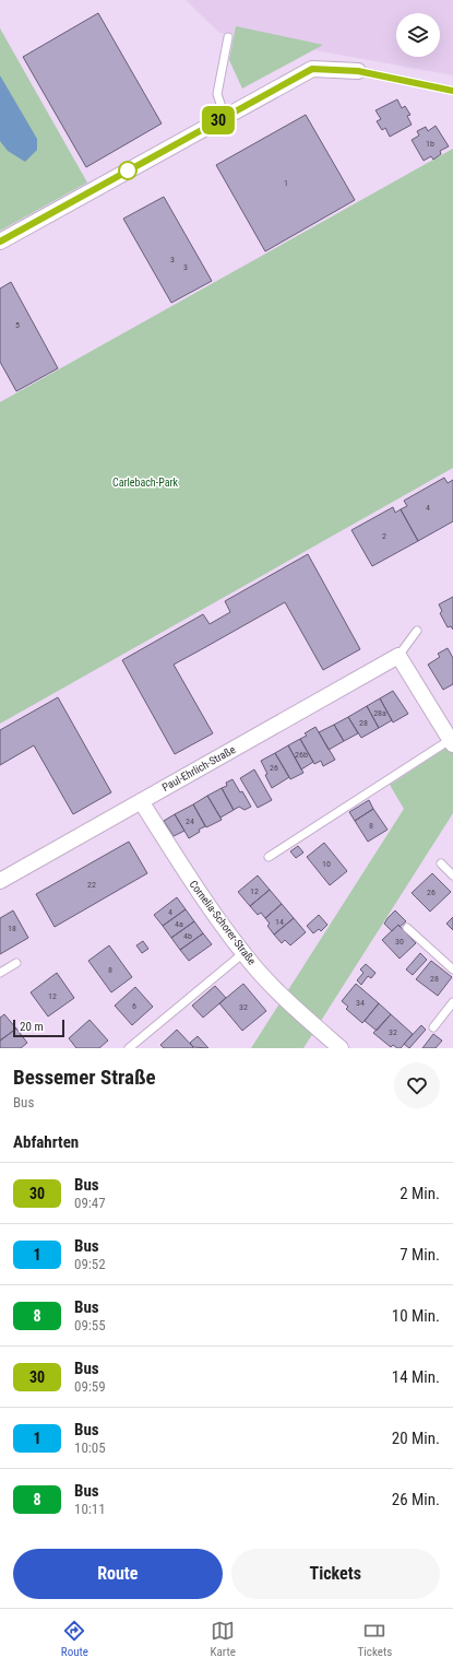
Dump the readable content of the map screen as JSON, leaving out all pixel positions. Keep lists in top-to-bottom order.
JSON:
{
  "streets": {
    "street": ["Paul-Ehrlich-Straße", "Cornelia-Schorer-Straße"]
  },
  "crossings": [
    ["Paul-Ehrlich-Straße", "Cornelia-Schorer-Straße"]
  ],
  "parks": ["Carlebach-Park"],
  "lines": ["bus line 30"],
  "house_numbers": [
    "1b",
    "1",
    "3",
    "3",
    "5",
    "4",
    "2",
    "28a",
    "28",
    "26b",
    "26",
    "24",
    "8",
    "10",
    "22",
    "12",
    "26",
    "4",
    "14",
    "4a",
    "18",
    "4b",
    "30",
    "8",
    "28",
    "12",
    "34",
    "6",
    "32",
    "32"
  ],
  "scale_bar": "20 m",
  "page": {
    "on_map": "30",
    "scale": "20 m",
    "heading": [
      ["Bessemer Straße", "Bus"],
      "Abfahrten"
    ],
    "list": [
      {
        "mark": "30",
        "name": "Bus",
        "note": "09:47",
        "value": "2 Min."
      },
      {
        "mark": "1",
        "name": "Bus",
        "note": "09:52",
        "value": "7 Min."
      },
      {
        "mark": "8",
        "name": "Bus",
        "note": "09:55",
        "value": "10 Min."
      },
      {
        "mark": "30",
        "name": "Bus",
        "note": "09:59",
        "value": "14 Min."
      },
      {
        "mark": "1",
        "name": "Bus",
        "note": "10:05",
        "value": "20 Min."
      },
      {
        "mark": "8",
        "name": "Bus",
        "note": "10:11",
        "value": "26 Min."
      }
    ],
    "buttons": ["Route", "Tickets"],
    "tabs": ["Route", "Karte", "Tickets"]
  }
}
